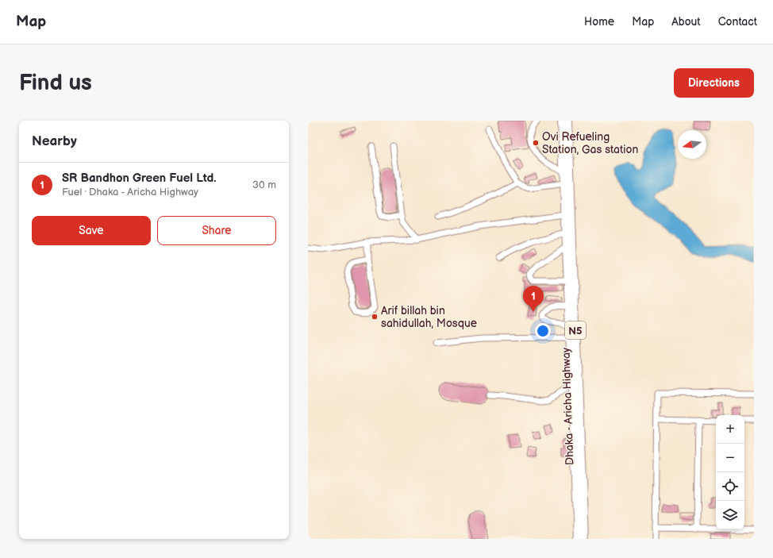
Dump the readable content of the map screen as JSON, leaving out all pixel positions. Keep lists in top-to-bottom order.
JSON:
{
  "streets": {
    "highway": ["N5", "Dhaka - Aricha Highway"]
  },
  "places": ["Ovi Refueling Station, Gas station", "Arif billah bin sahidullah, Mosque"],
  "north": "left",
  "page": {
    "header": "Map",
    "nav": [
      "Home",
      "Map",
      "About",
      "Contact"
    ],
    "buttons": [
      "Directions",
      ["Save", "Share"]
    ],
    "title": "Find us",
    "heading": "Nearby",
    "list": [
      {
        "mark": "1",
        "name": "SR Bandhon Green Fuel Ltd.",
        "note": "Fuel · Dhaka - Aricha Highway",
        "value": "30 m"
      }
    ],
    "pins": "1",
    "map_buttons": ["+", "−"]
  }
}
